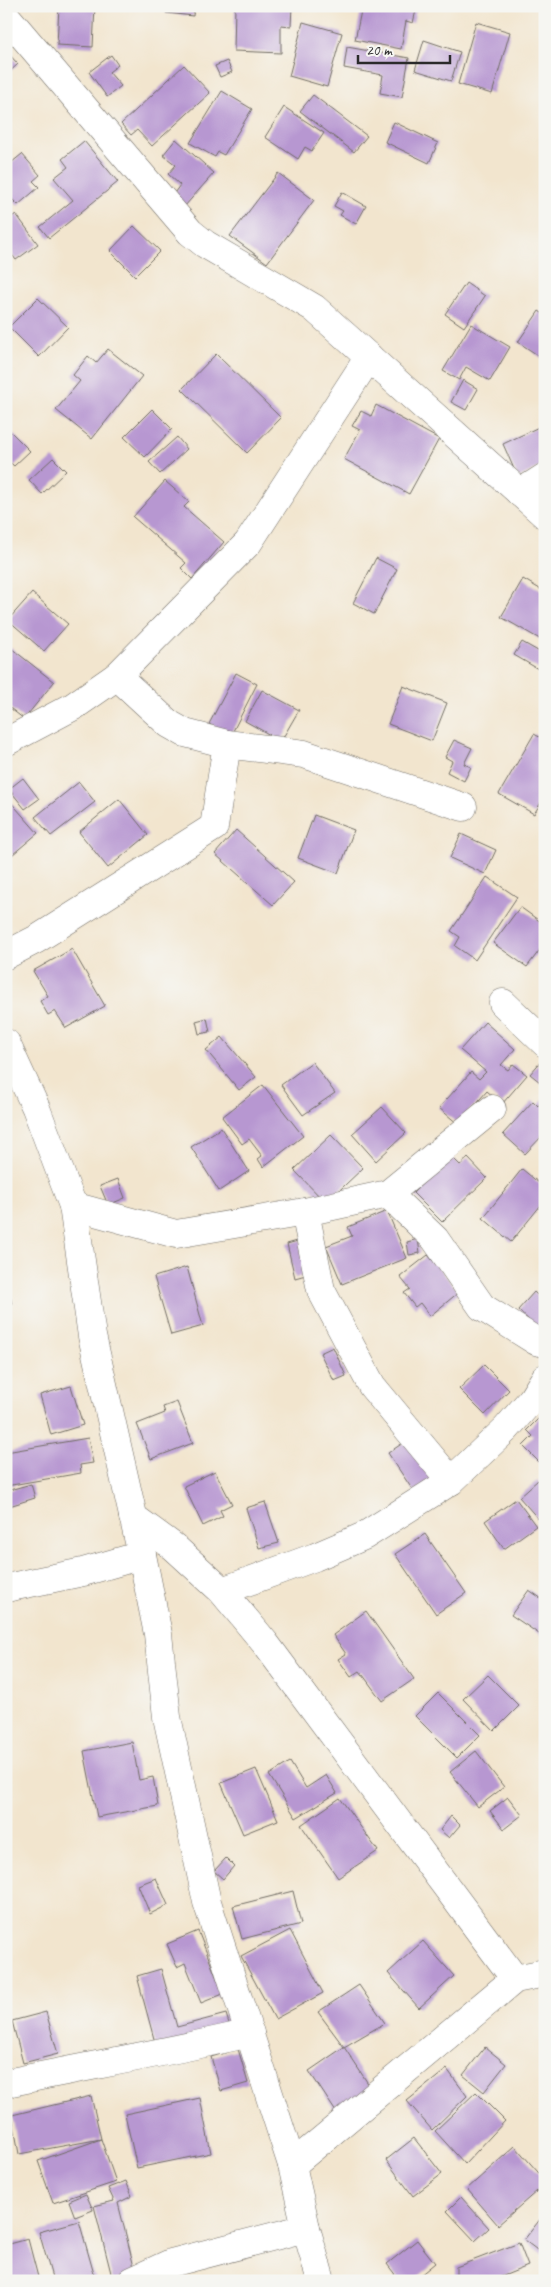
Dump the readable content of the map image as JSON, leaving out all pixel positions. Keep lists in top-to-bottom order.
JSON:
{
  "scale_bar": "20 m"
}
